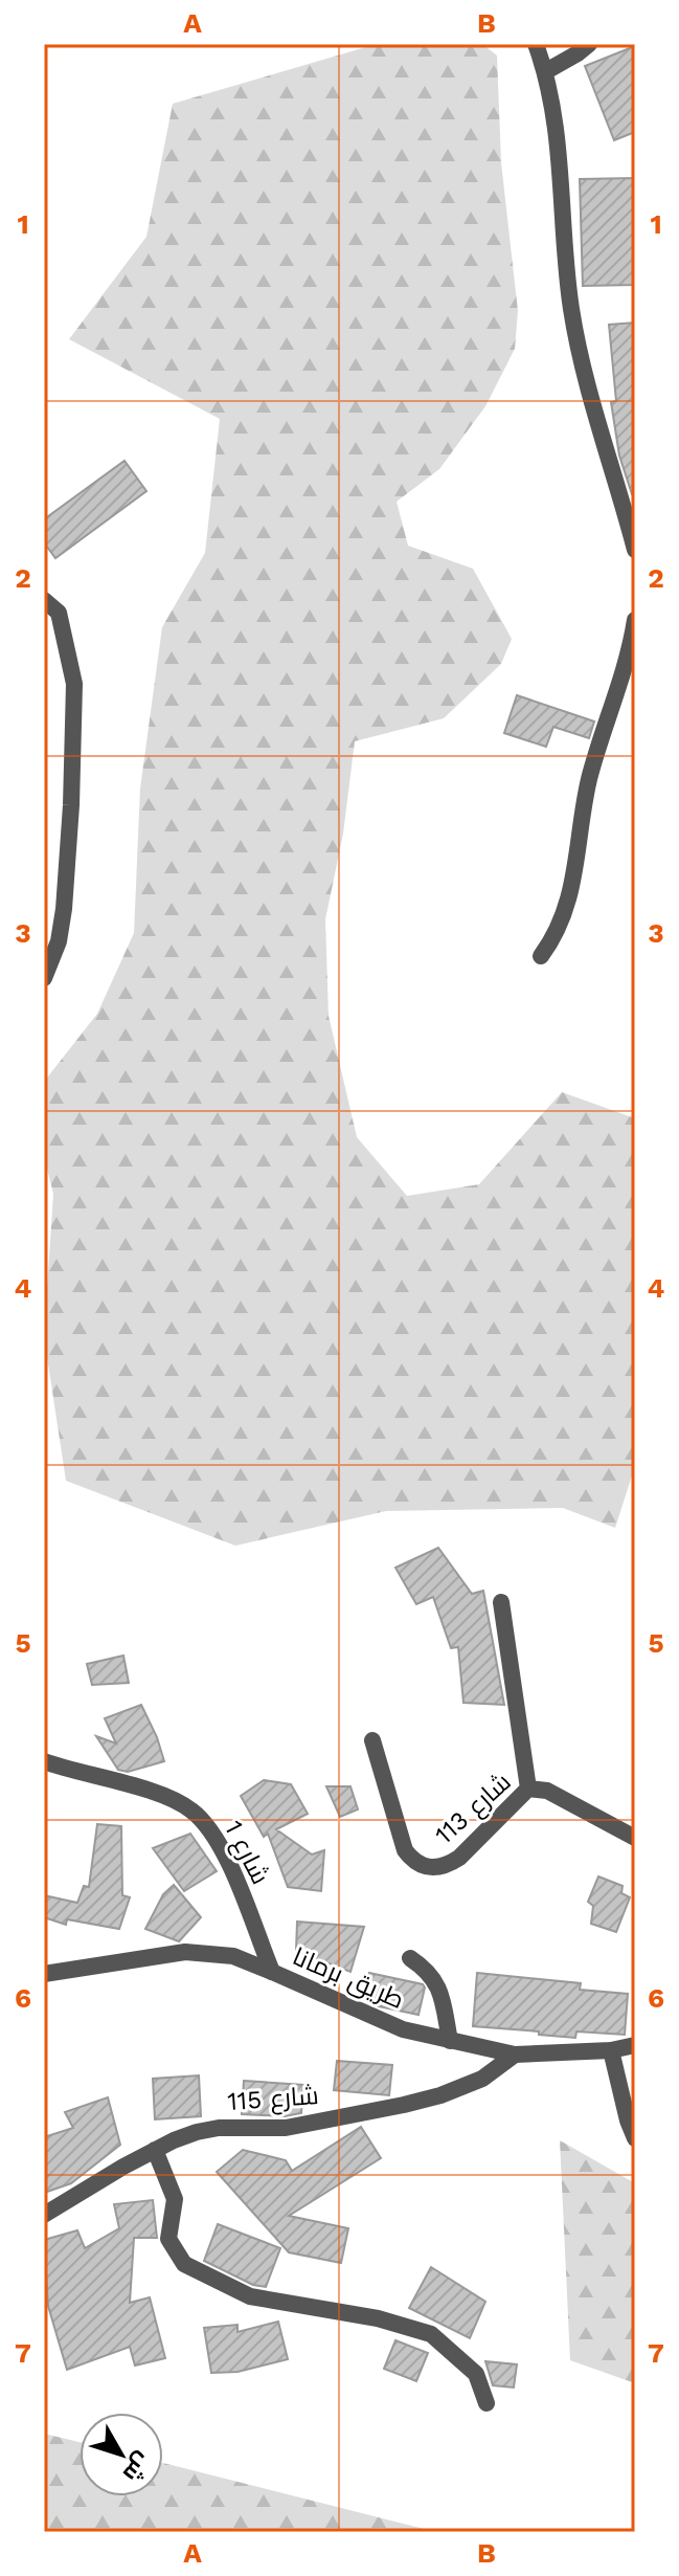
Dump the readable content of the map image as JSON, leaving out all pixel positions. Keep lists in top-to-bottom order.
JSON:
{
  "streets": {
    "street": [
      "شارع 113",
      "شارع 1",
      "طريق برمانا",
      "شارع 115"
    ]
  },
  "crossings": [
    ["شارع 1", "طريق برمانا"],
    ["طريق برمانا", "شارع 115"]
  ],
  "north": "bottom right",
  "grid": {
    "columns": ["A", "B"],
    "rows": [
      "1",
      "2",
      "3",
      "4",
      "5",
      "6",
      "7"
    ]
  }
}
